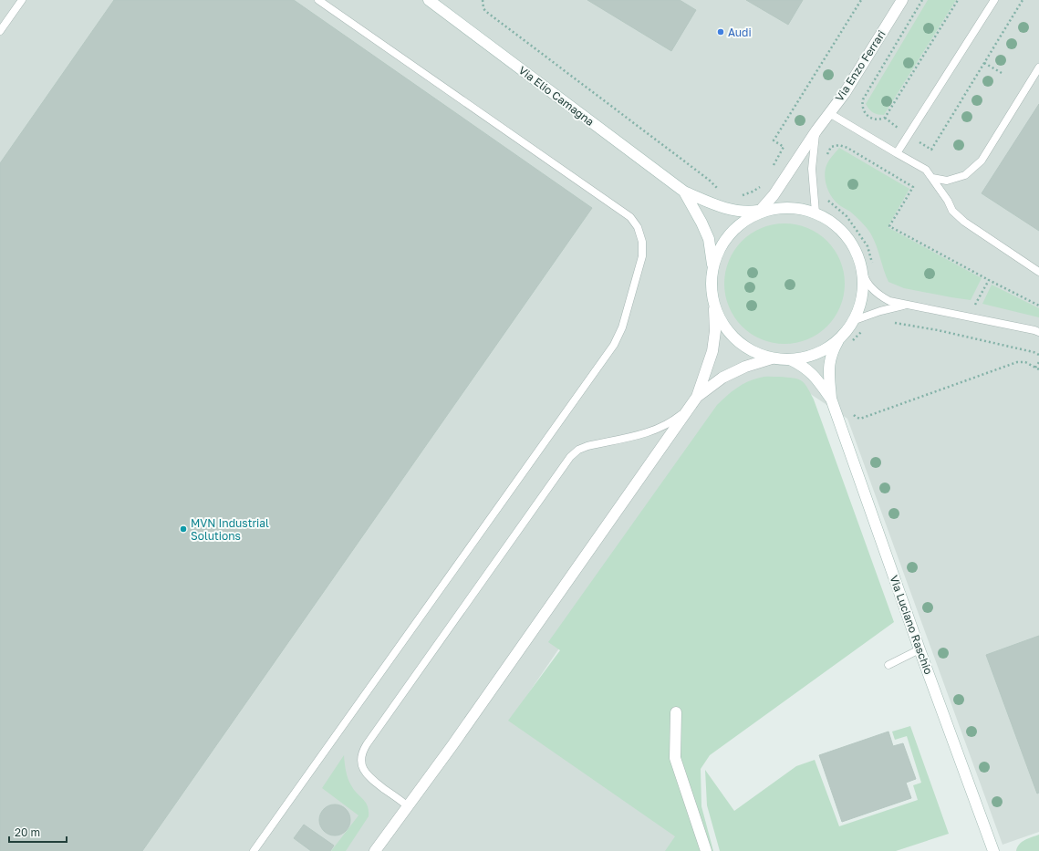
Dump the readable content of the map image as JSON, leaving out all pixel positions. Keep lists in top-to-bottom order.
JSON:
{
  "streets": {
    "street": ["Via Enzo Ferrari", "Via Elio Camagna", "Via Luciano Raschio"]
  },
  "crossings": [
    ["Via Enzo Ferrari", "Via Elio Camagna"],
    ["Via Enzo Ferrari", "Via Luciano Raschio"],
    ["Via Elio Camagna", "Via Luciano Raschio"]
  ],
  "places": ["Audi", "MVN Industrial Solutions"],
  "scale_bar": "20 m"
}
